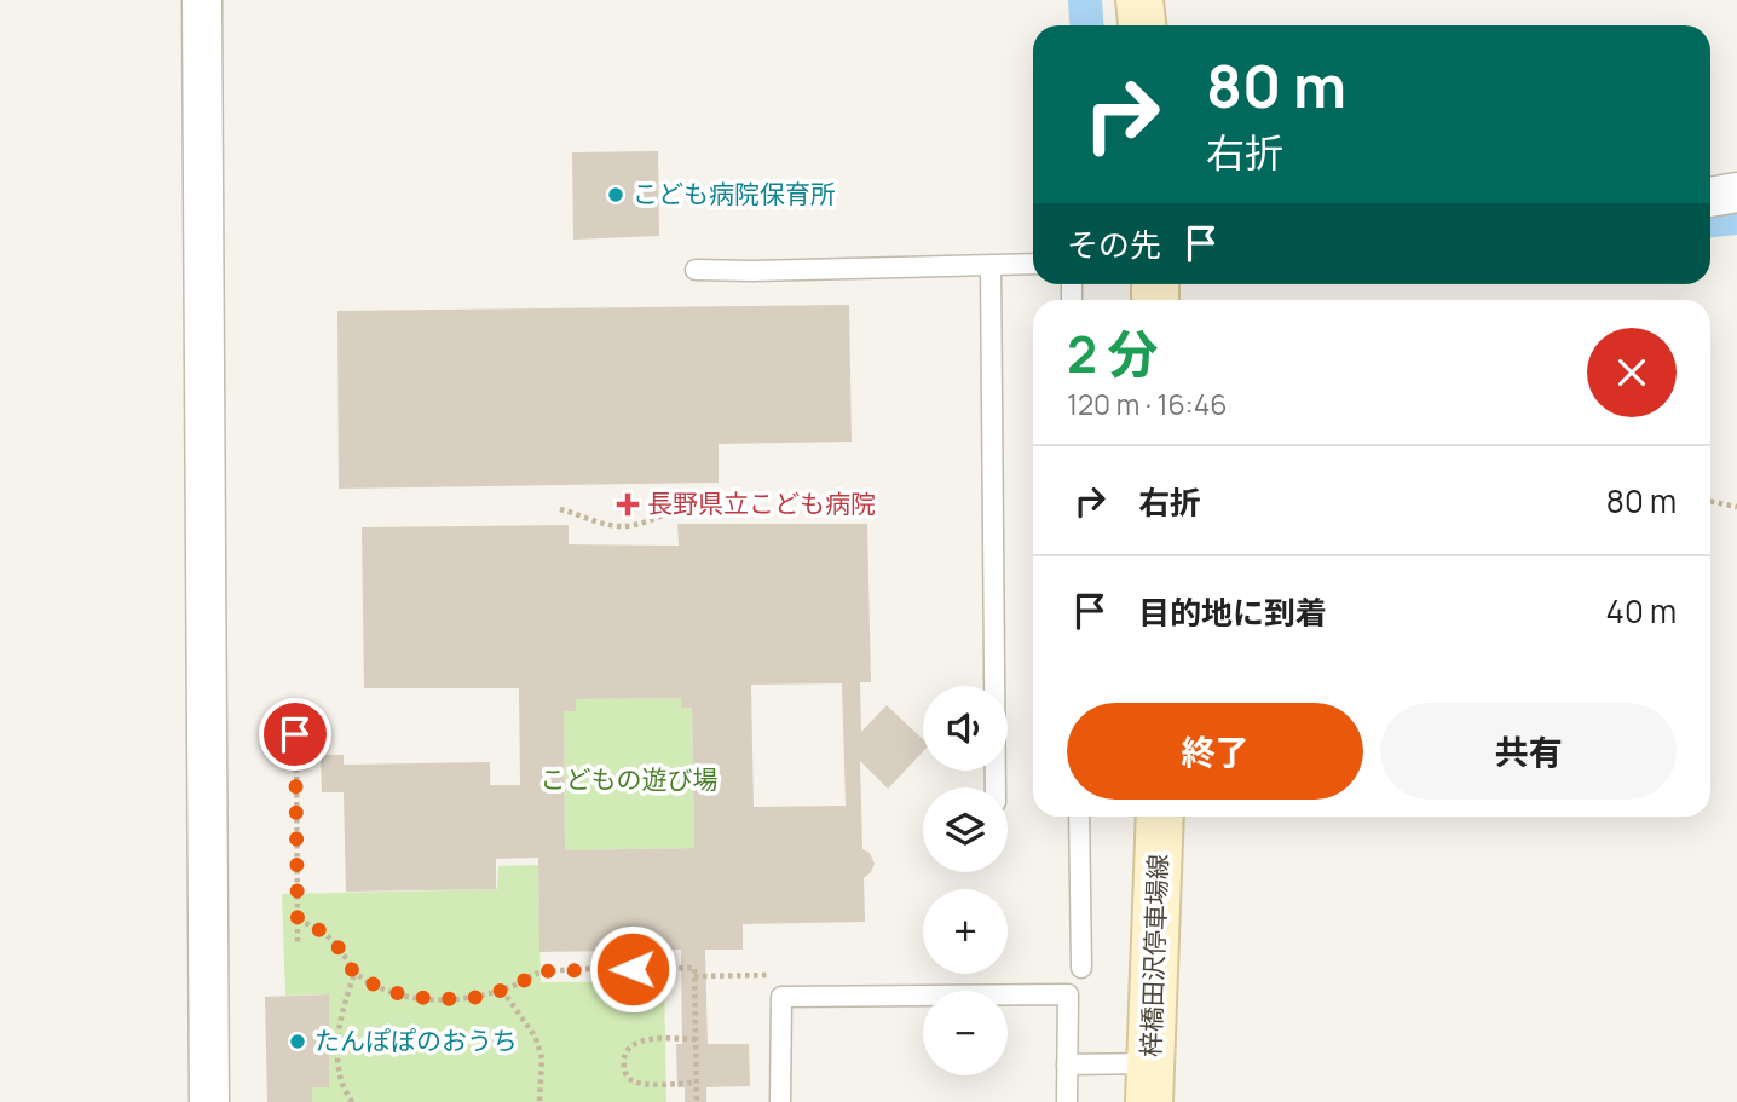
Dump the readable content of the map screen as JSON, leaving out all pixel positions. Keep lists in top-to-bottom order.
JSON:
{
  "streets": {
    "main road": ["梓橋田沢停車場線"]
  },
  "parks": ["こどもの遊び場"],
  "places": {
    "other": ["こども病院保育所", "たんぽぽのおうち"],
    "health": ["長野県立こども病院"]
  },
  "page": {
    "turn": ["80 m", "右折"],
    "then": "その先",
    "heading": ["2 分", "120 m · 16:46"],
    "list": [
      {
        "name": "右折",
        "value": "80 m"
      },
      {
        "name": "目的地に到着",
        "value": "40 m"
      }
    ],
    "map_buttons": ["+", "−"],
    "buttons": ["終了", "共有"]
  }
}
